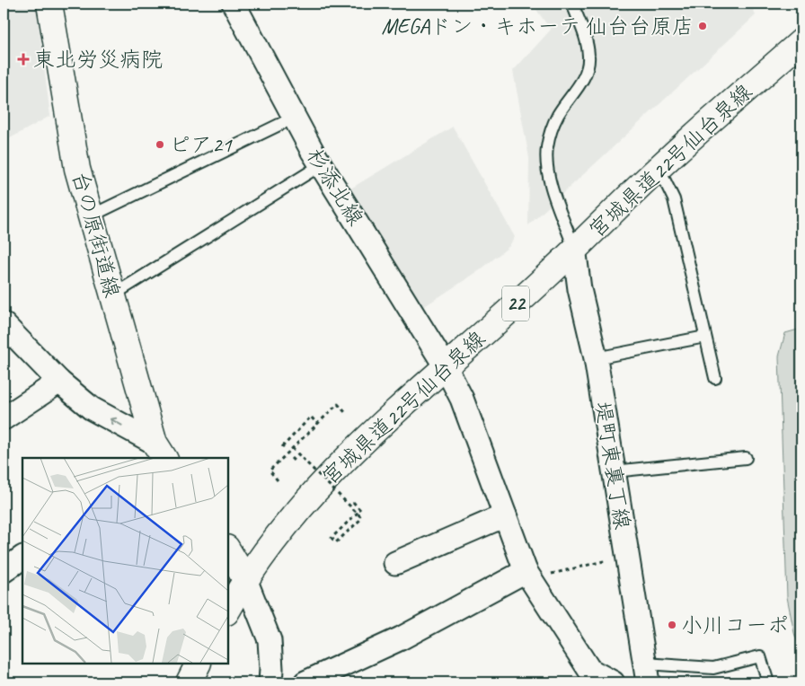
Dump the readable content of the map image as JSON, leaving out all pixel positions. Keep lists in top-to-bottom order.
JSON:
{
  "streets": {
    "main road": ["宮城県道22号仙台泉線", "台の原街道線", "22"],
    "street": ["杉添北線", "堤町東裏丁線"]
  },
  "crossings": [
    ["宮城県道22号仙台泉線", "杉添北線"],
    ["宮城県道22号仙台泉線", "堤町東裏丁線"]
  ],
  "places": {
    "other": ["MEGAドン・キホーテ 仙台台原店", "ピア21", "小川コーポ"],
    "health": ["東北労災病院"]
  }
}
